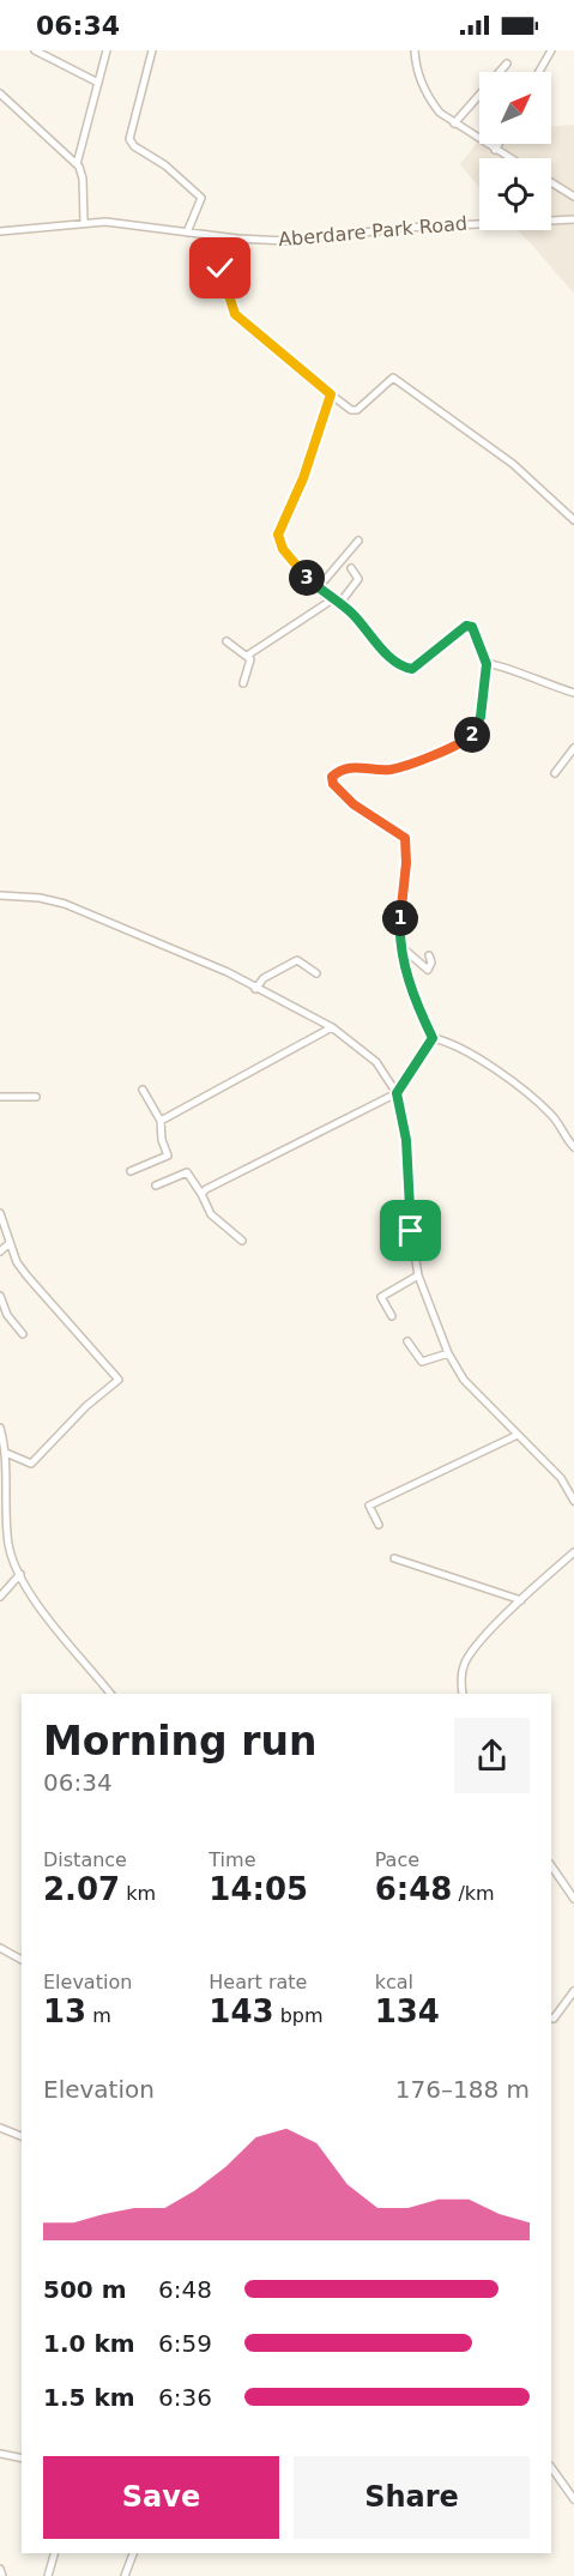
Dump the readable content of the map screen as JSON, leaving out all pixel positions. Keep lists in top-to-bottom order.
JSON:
{
  "streets": {
    "street": ["Aberdare Park Road"]
  },
  "north": "top right",
  "page": {
    "status": "06:34",
    "pins": ["3", "2", "1"],
    "heading": ["Morning run", "06:34"],
    "stats": [
      ["Distance", "2.07 km"],
      ["Time", "14:05"],
      ["Pace", "6:48 /km"],
      ["Elevation", "13 m"],
      ["Heart rate", "143 bpm"],
      ["kcal", "134"]
    ],
    "chart": ["Elevation", "176–188 m"],
    "list": [
      {
        "name": "500 m",
        "note": "6:48"
      },
      {
        "name": "1.0 km",
        "note": "6:59"
      },
      {
        "name": "1.5 km",
        "note": "6:36"
      }
    ],
    "buttons": ["Save", "Share"]
  }
}
